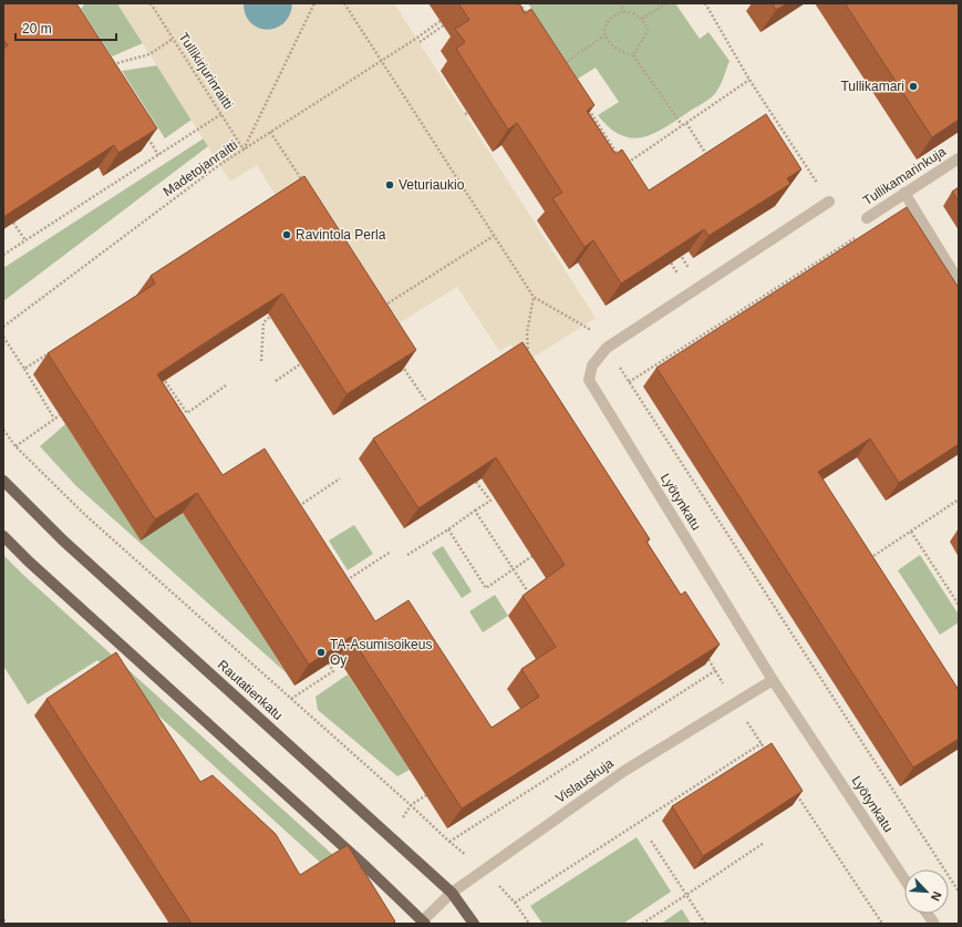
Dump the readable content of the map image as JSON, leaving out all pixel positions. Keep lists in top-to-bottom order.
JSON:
{
  "streets": {
    "main road": ["Rautatienkatu"],
    "street": ["Tullikamarinkuja", "Lyötynkatu", "Vislauskuja"],
    "path": ["Tullikirjurinraitti", "Madetojanraitti"]
  },
  "crossings": [
    ["Tullikirjurinraitti", "Madetojanraitti"],
    ["Lyötynkatu", "Vislauskuja"],
    ["Rautatienkatu", "Vislauskuja"]
  ],
  "places": [
    "Tullikamari",
    "Veturiaukio",
    "Ravintola Perla",
    "TA-Asumisoikeus Oy"
  ],
  "scale_bar": "20 m",
  "north": "bottom right"
}
